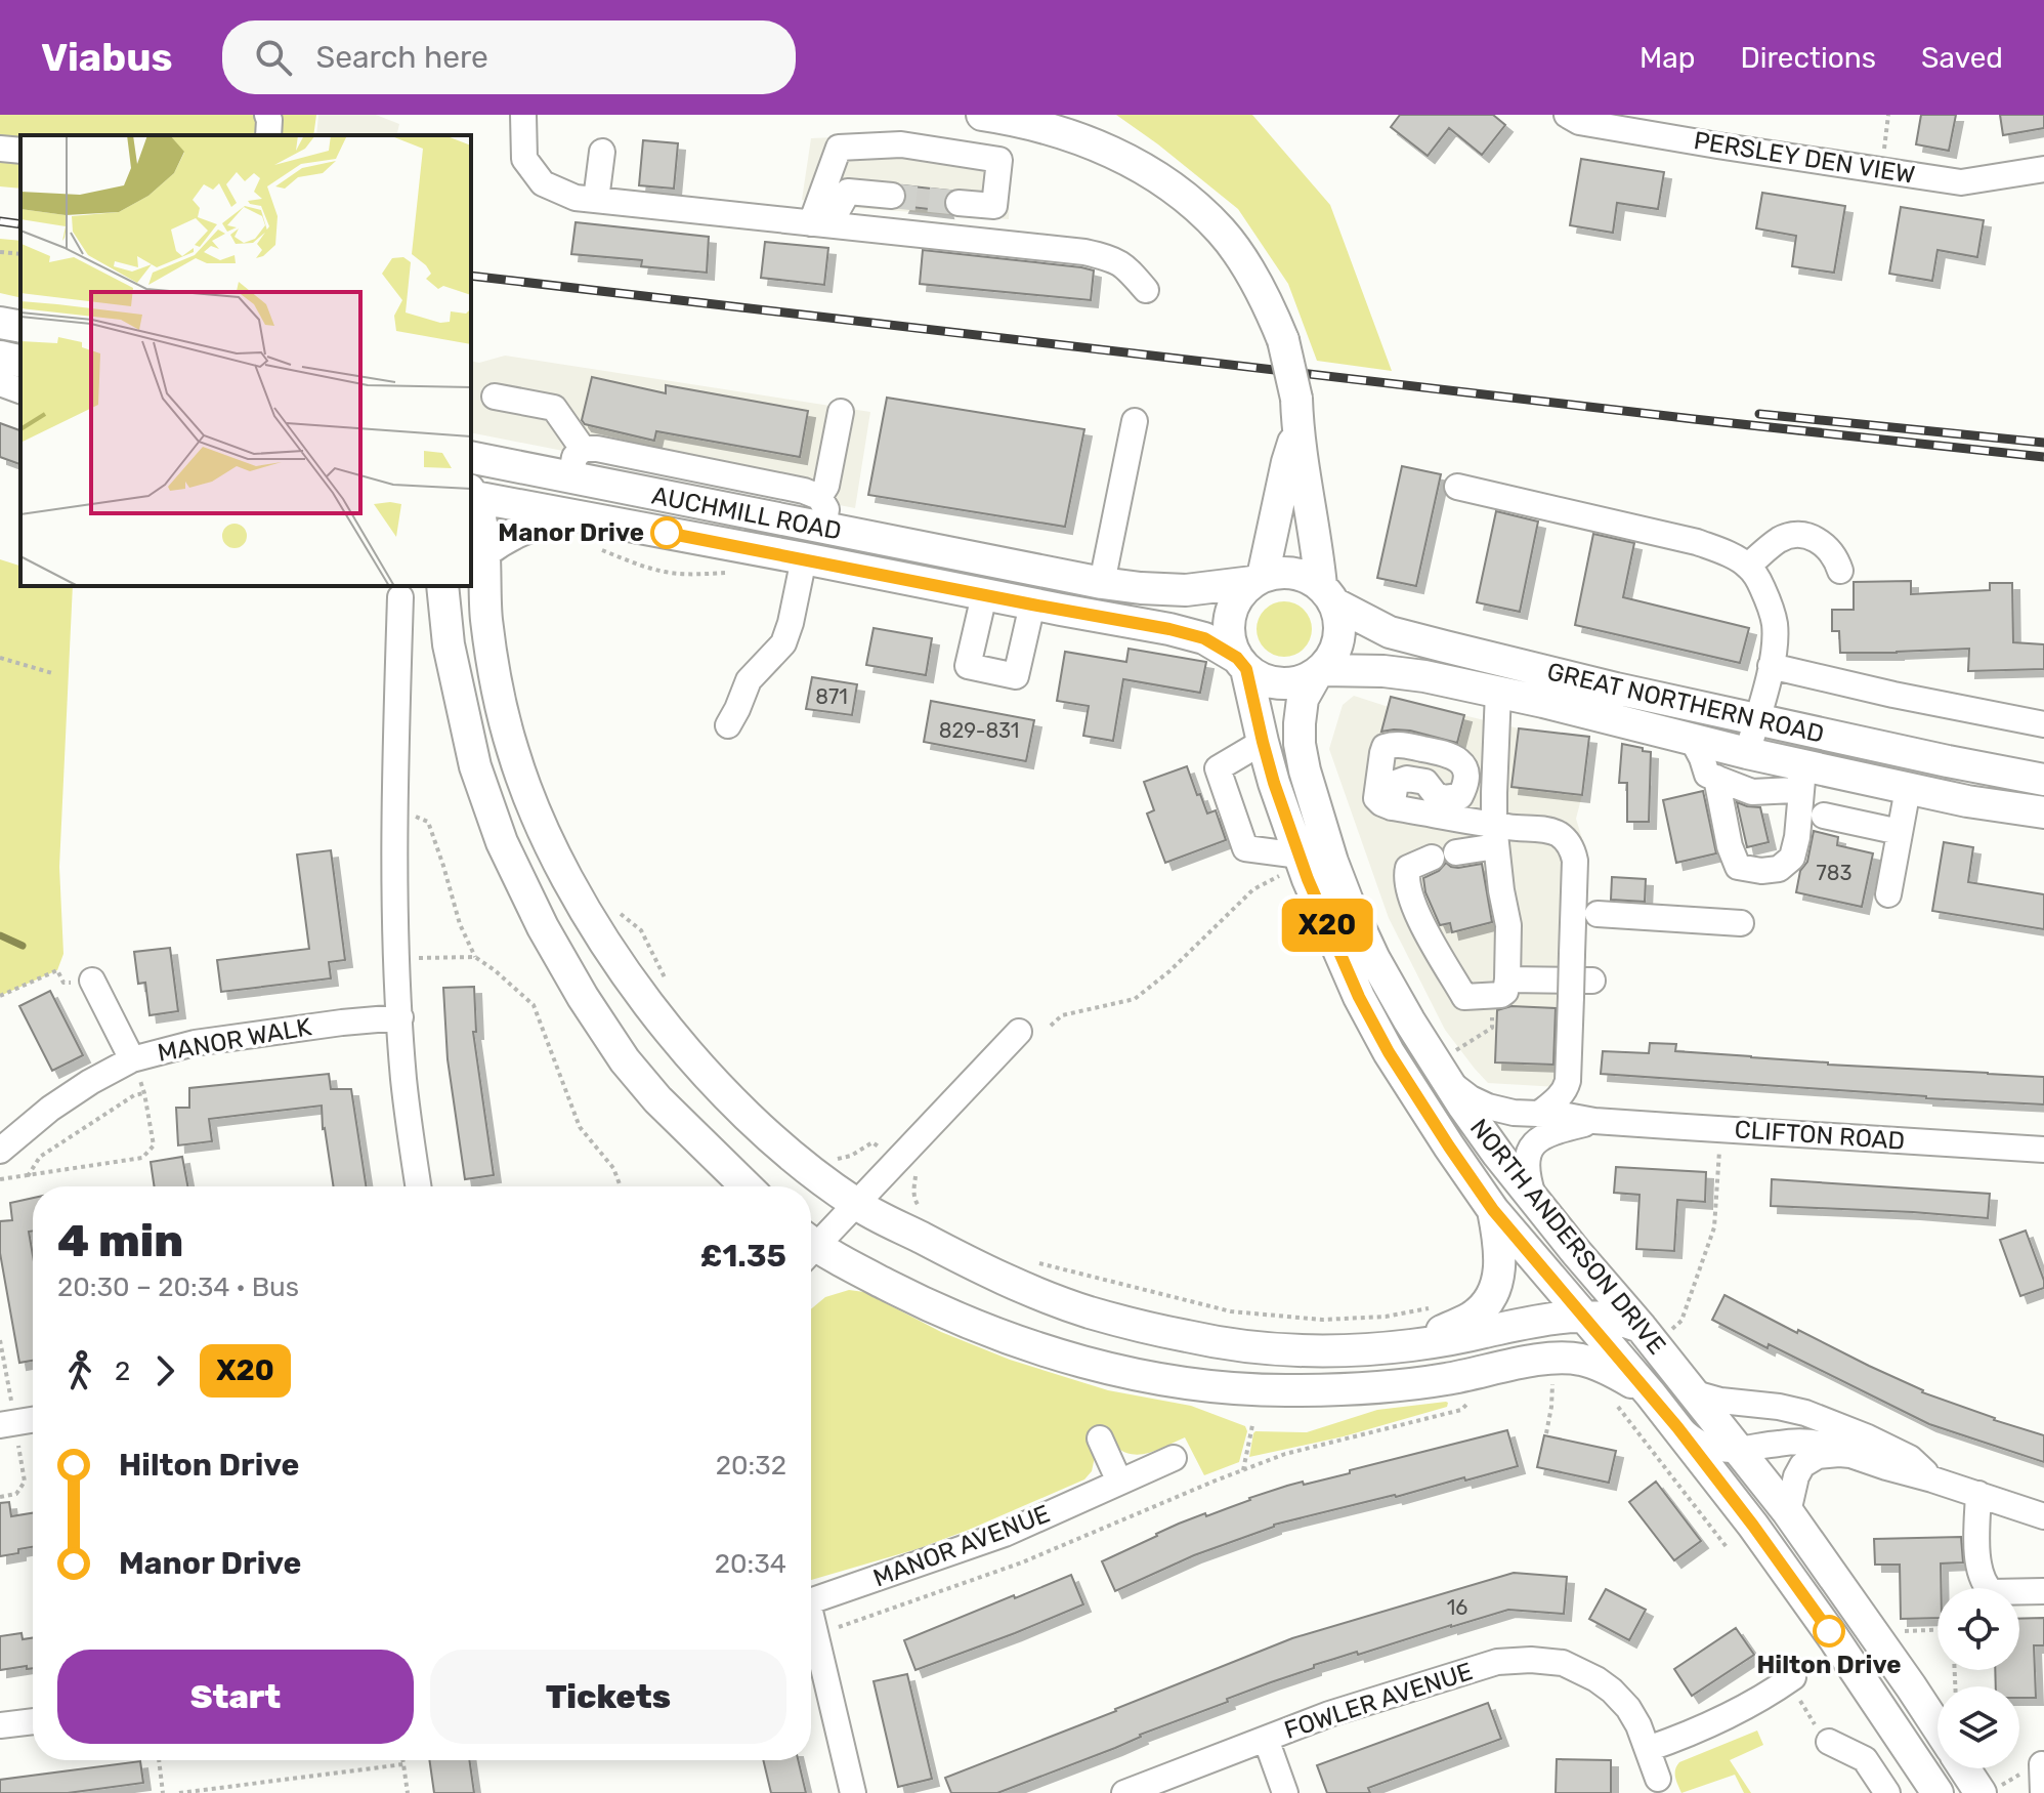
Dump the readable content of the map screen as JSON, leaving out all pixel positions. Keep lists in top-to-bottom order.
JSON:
{
  "streets": {
    "main road": ["AUCHMILL ROAD", "GREAT NORTHERN ROAD", "NORTH ANDERSON DRIVE"],
    "street": [
      "PERSLEY DEN VIEW",
      "MANOR WALK",
      "CLIFTON ROAD",
      "MANOR AVENUE",
      "FOWLER AVENUE"
    ]
  },
  "crossings": [
    ["GREAT NORTHERN ROAD", "NORTH ANDERSON DRIVE"],
    ["CLIFTON ROAD", "NORTH ANDERSON DRIVE"]
  ],
  "places": ["Manor Drive", "Hilton Drive"],
  "lines": ["bus line X20"],
  "house_numbers": [
    "871",
    "829-831",
    "783",
    "16"
  ],
  "page": {
    "header": "Viabus",
    "search": "Search here",
    "nav": ["Map", "Directions", "Saved"],
    "on_map": "X20",
    "heading": ["4 min", "20:30 – 20:34 · Bus", "£1.35"],
    "legs": ["2", "X20"],
    "list": [
      {
        "name": "Hilton Drive",
        "value": "20:32"
      },
      {
        "name": "Manor Drive",
        "value": "20:34"
      }
    ],
    "buttons": ["Start", "Tickets"]
  }
}
